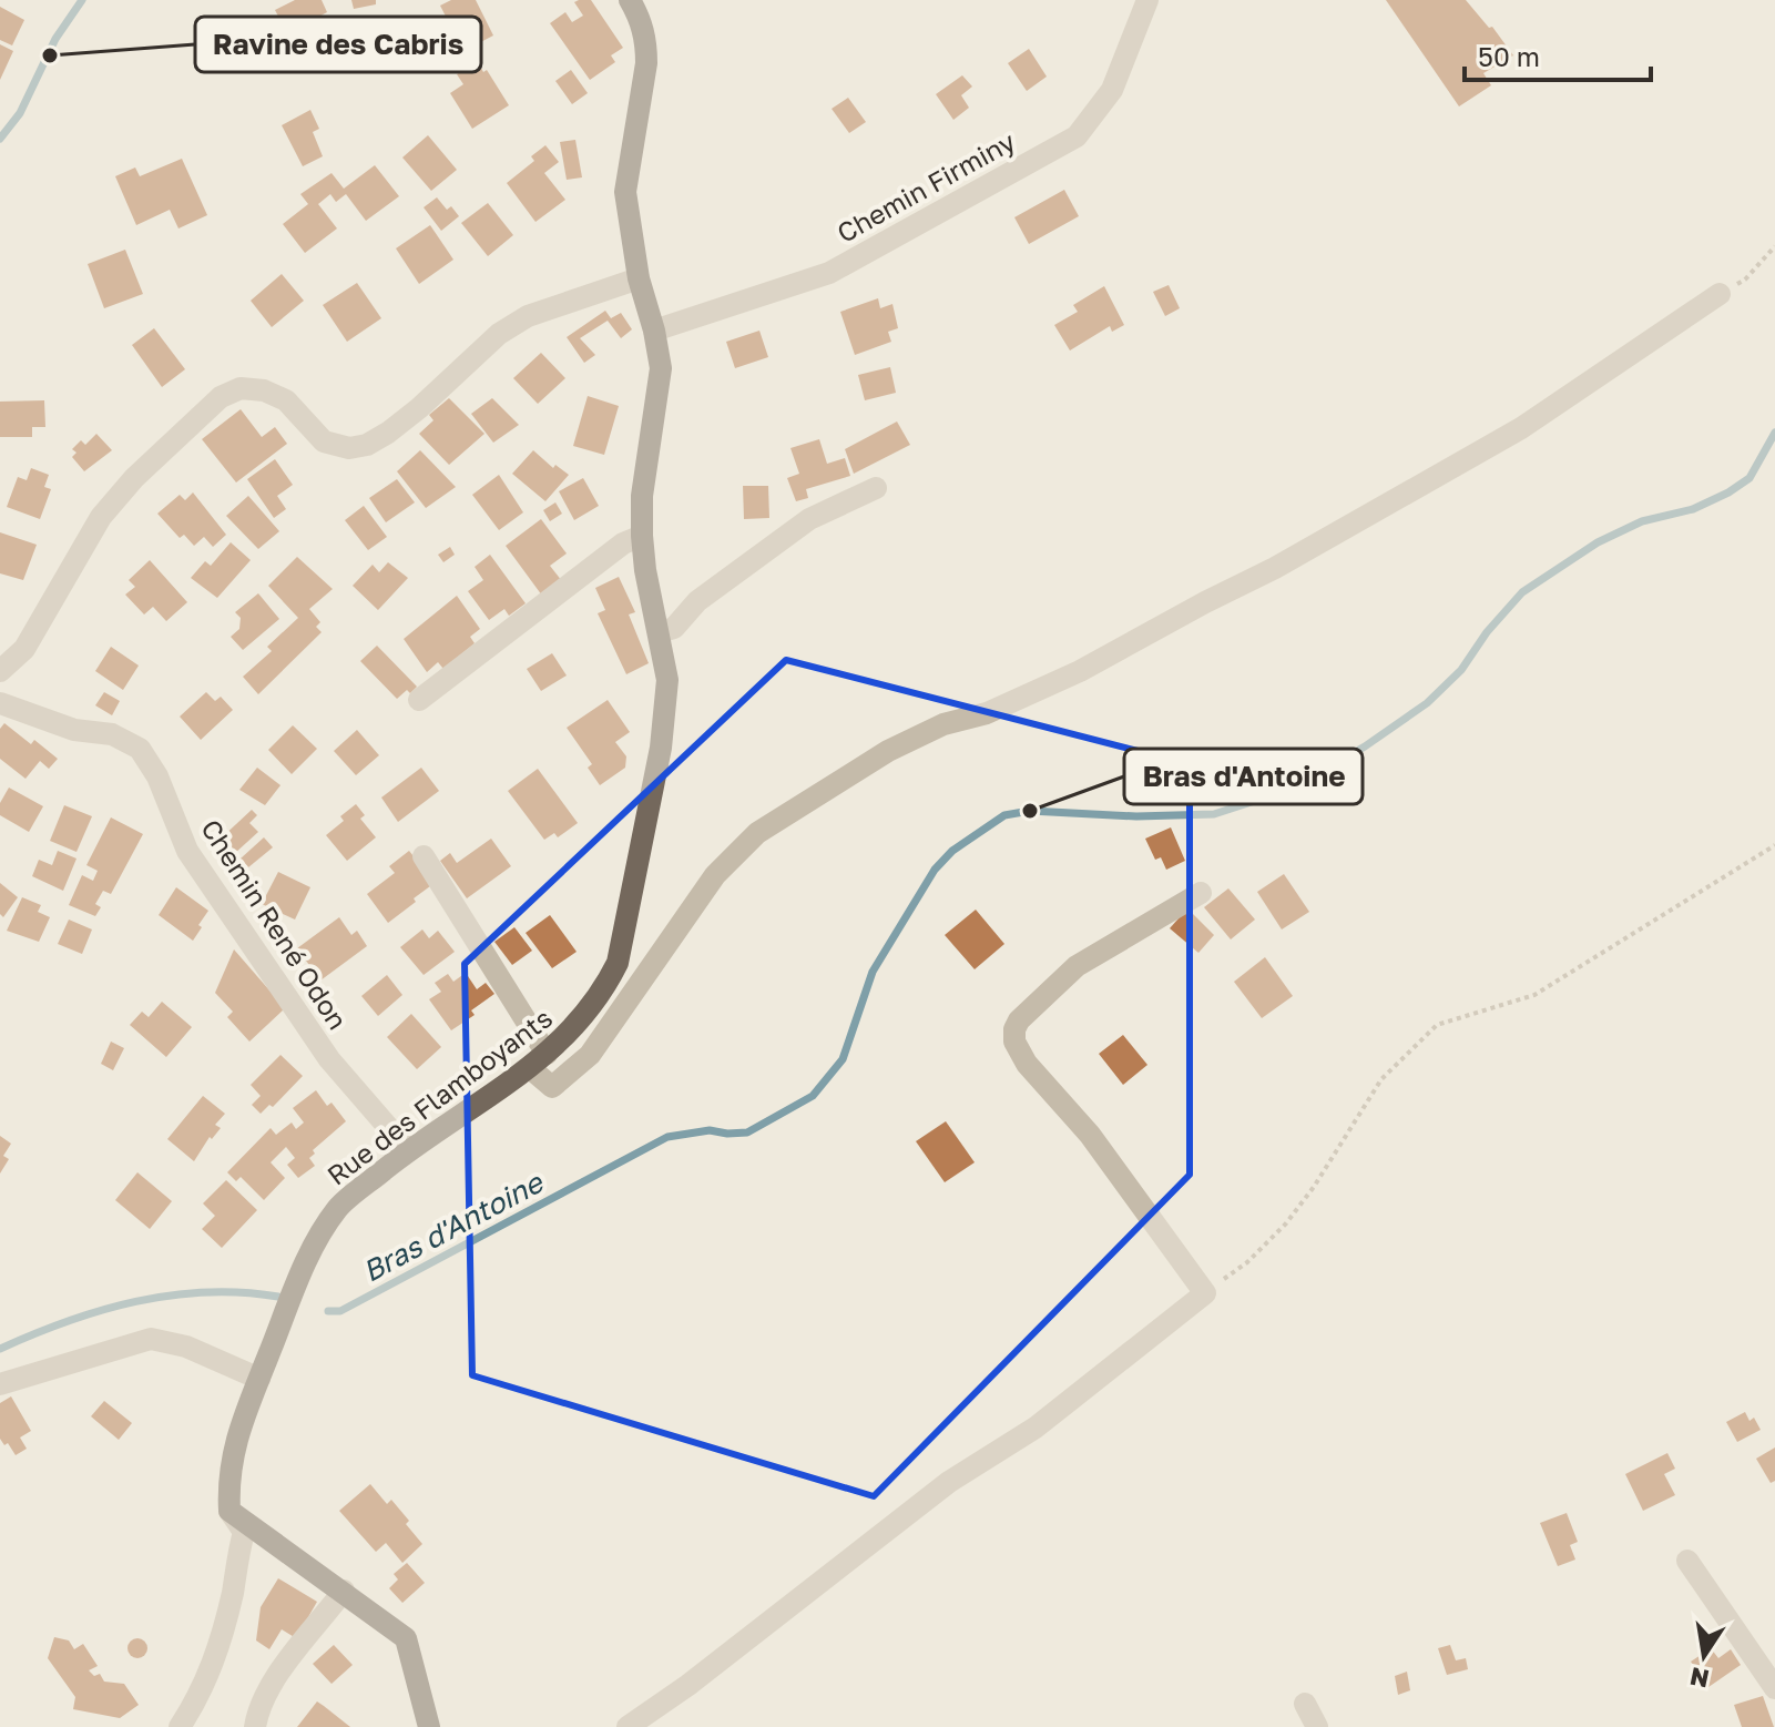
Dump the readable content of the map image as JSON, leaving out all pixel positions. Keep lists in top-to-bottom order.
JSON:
{
  "streets": {
    "main road": ["Rue des Flamboyants"],
    "street": ["Chemin Firminy", "Chemin René Odon"]
  },
  "crossings": [
    ["Chemin Firminy", "Rue des Flamboyants"],
    ["Chemin René Odon", "Rue des Flamboyants"]
  ],
  "water": ["Bras d'Antoine"],
  "places": ["Ravine des Cabris", "Bras d'Antoine"],
  "scale_bar": "50 m",
  "north": "bottom"
}
